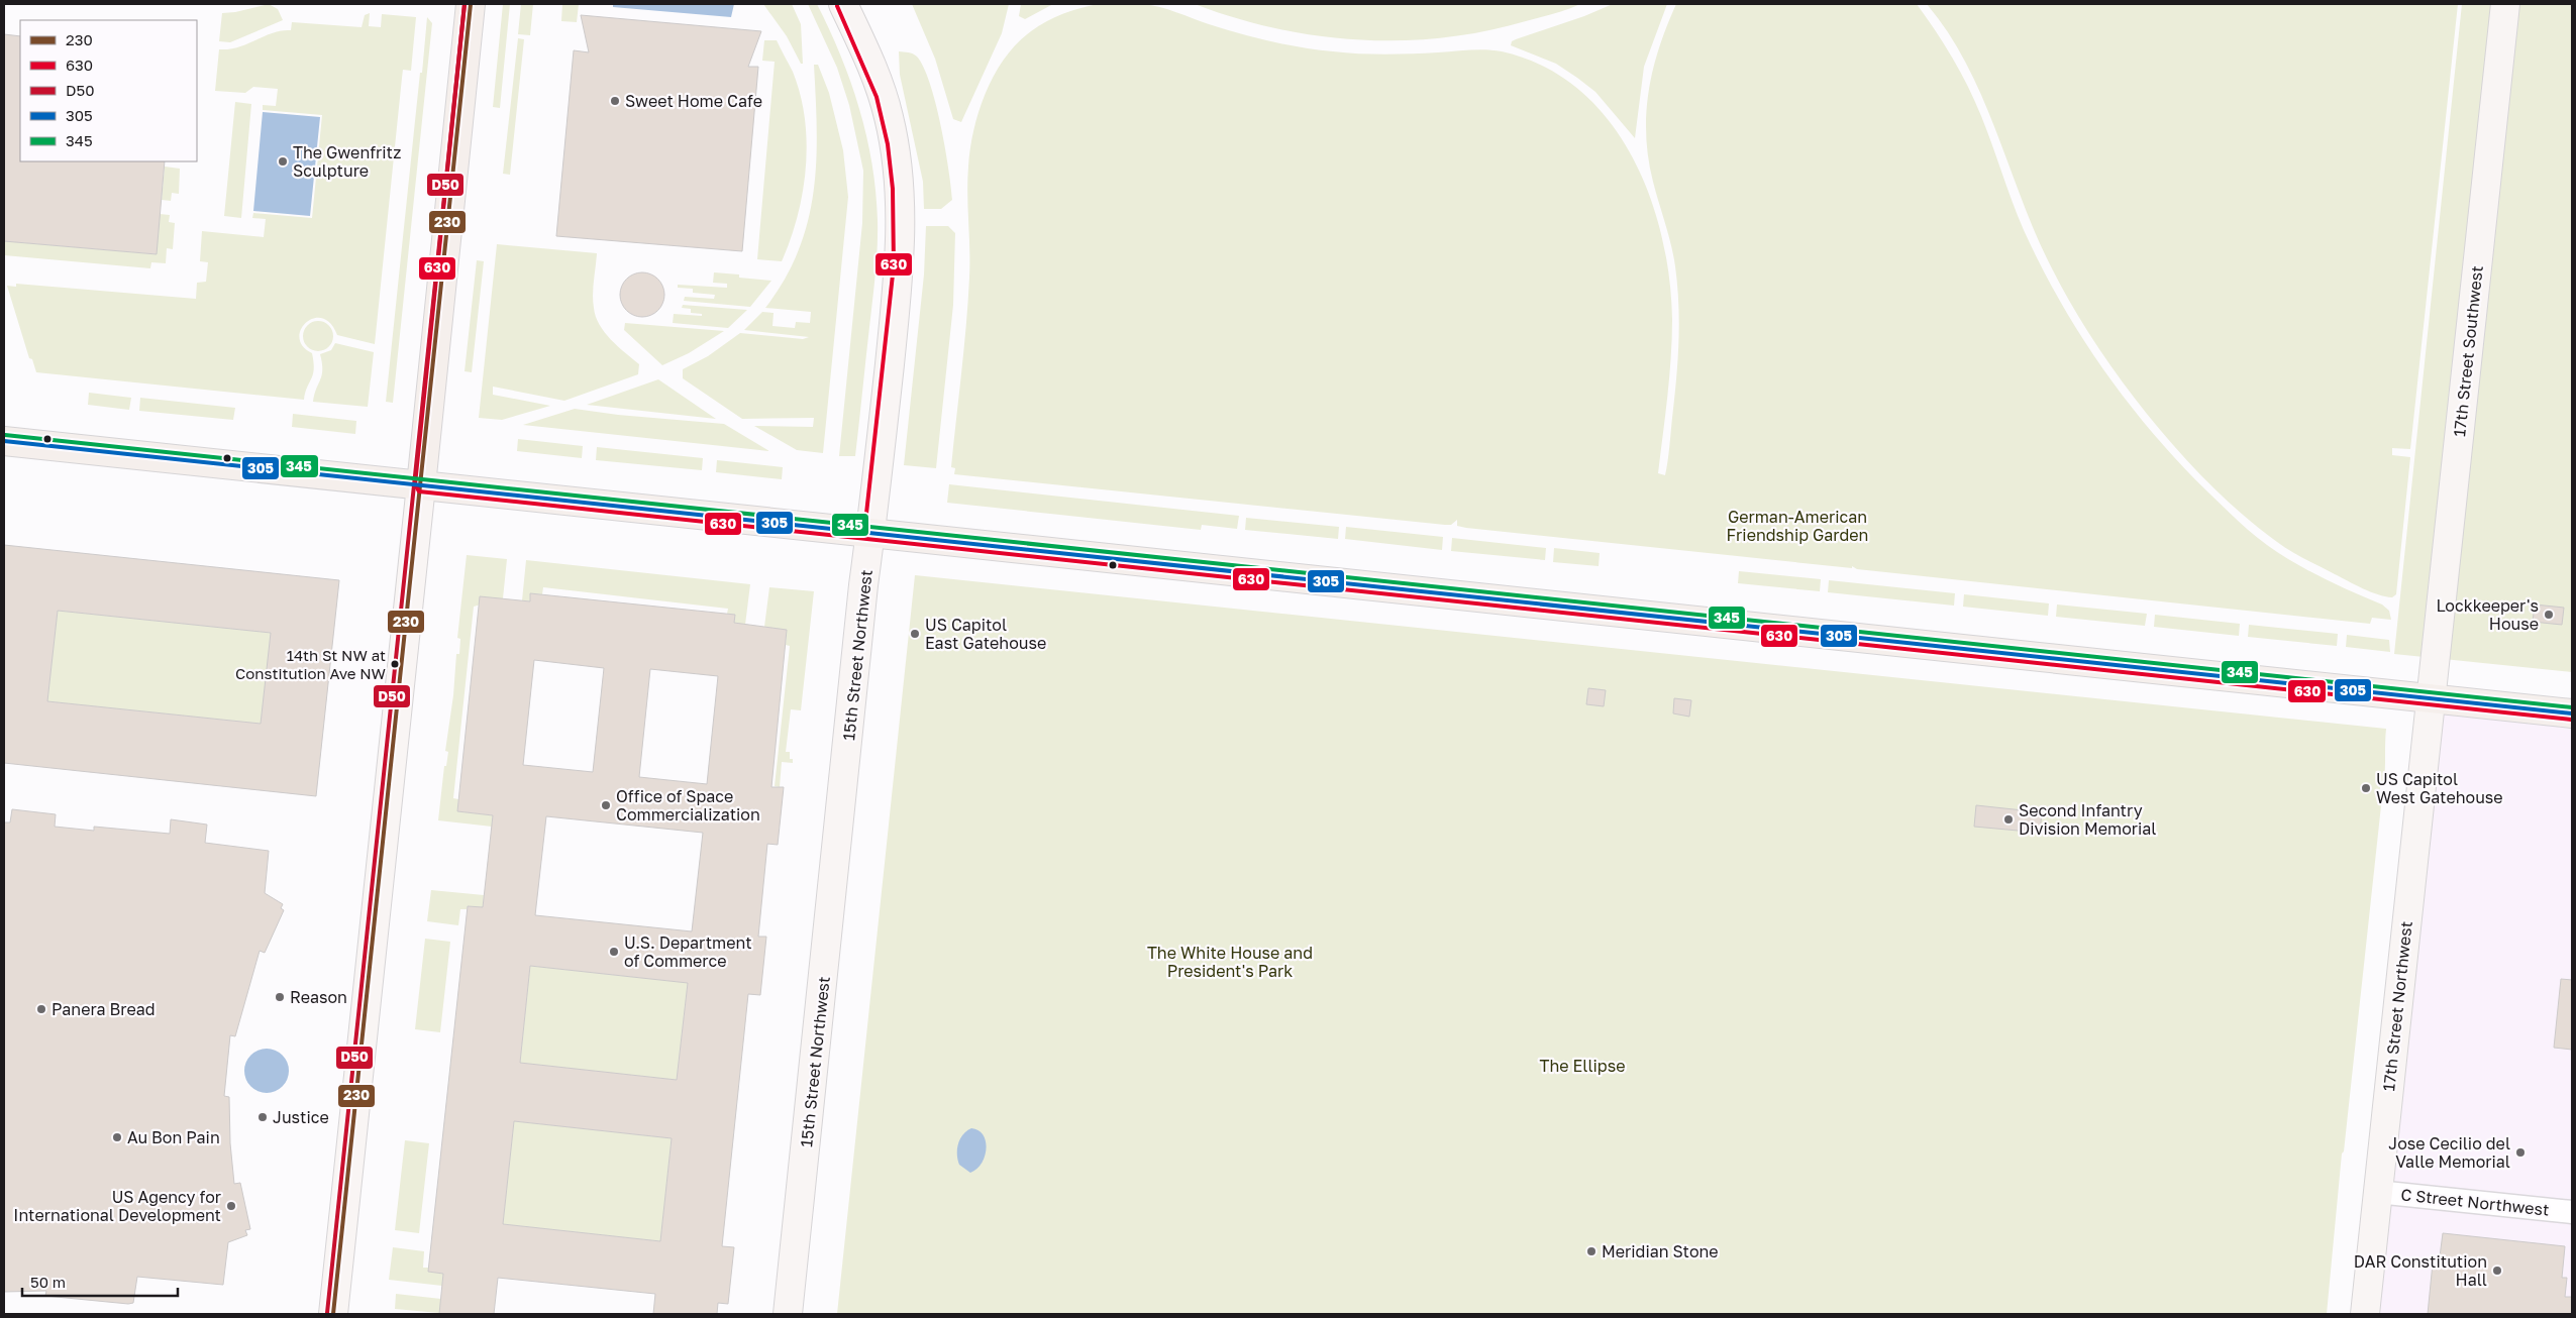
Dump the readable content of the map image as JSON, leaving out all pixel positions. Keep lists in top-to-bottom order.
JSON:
{
  "streets": {
    "main road": ["17th Street Southwest", "15th Street Northwest", "17th Street Northwest"],
    "street": ["C Street Northwest"]
  },
  "crossings": [
    ["17th Street Southwest", "17th Street Northwest"],
    ["17th Street Northwest", "C Street Northwest"]
  ],
  "parks": ["German-American Friendship Garden", "The White House and President's Park", "The Ellipse"],
  "places": [
    "Sweet Home Cafe",
    "The Gwenfritz Sculpture",
    "Lockkeeper's House",
    "US Capitol East Gatehouse",
    "14th St NW at Constitution Ave NW",
    "US Capitol West Gatehouse",
    "Office of Space Commercialization",
    "Second Infantry Division Memorial",
    "U.S. Department of Commerce",
    "Reason",
    "Panera Bread",
    "Justice",
    "Au Bon Pain",
    "Jose Cecilio del Valle Memorial",
    "US Agency for International Development",
    "Meridian Stone",
    "DAR Constitution Hall"
  ],
  "lines": [
    "transit line 230",
    "transit line 630",
    "transit line D50",
    "transit line 345",
    "transit line 305"
  ],
  "legend": [
    "230",
    "630",
    "D50",
    "305",
    "345"
  ],
  "scale_bar": "50 m"
}
